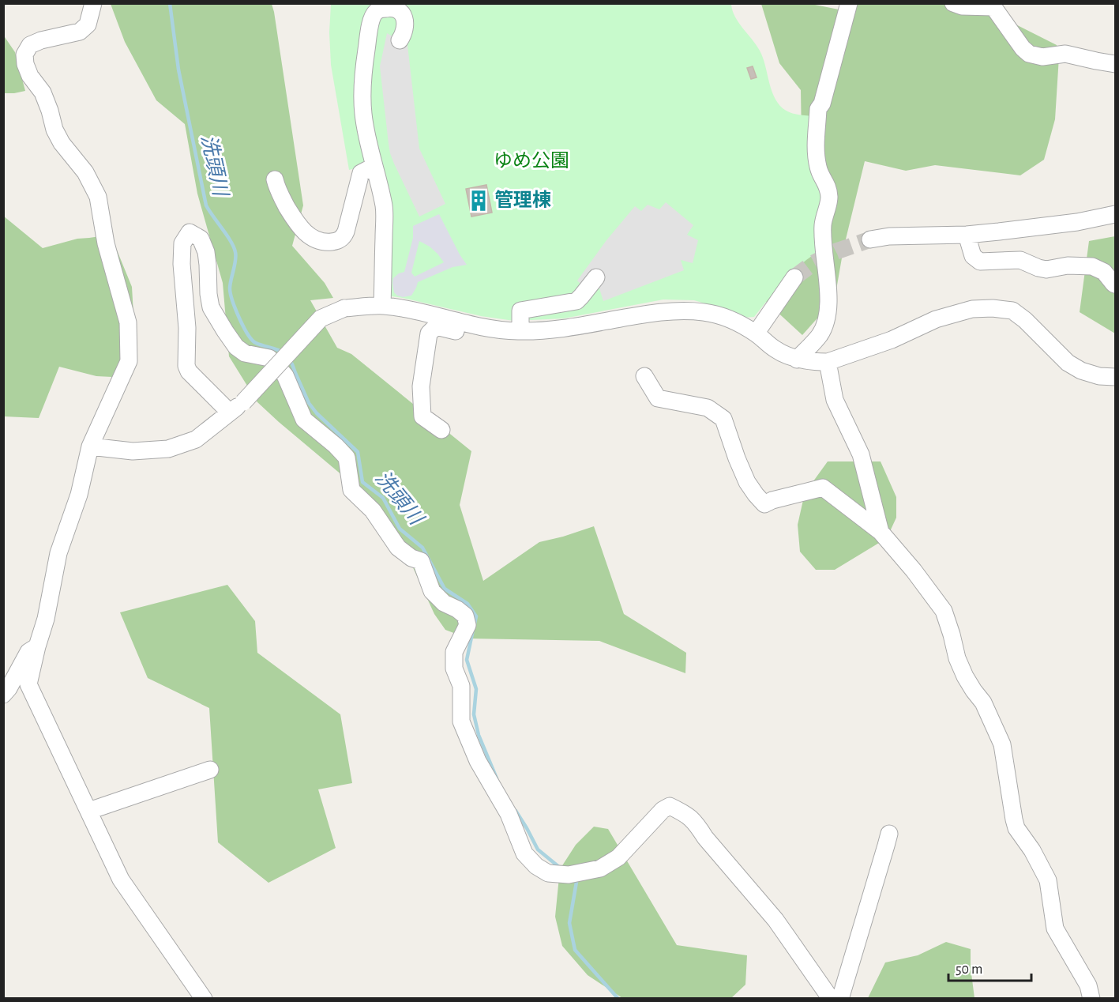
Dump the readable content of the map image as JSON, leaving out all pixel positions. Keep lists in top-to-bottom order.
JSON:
{
  "water": ["洗頭川"],
  "parks": ["ゆめ公園"],
  "places": {
    "building": ["管理棟"]
  },
  "scale_bar": "50 m"
}
